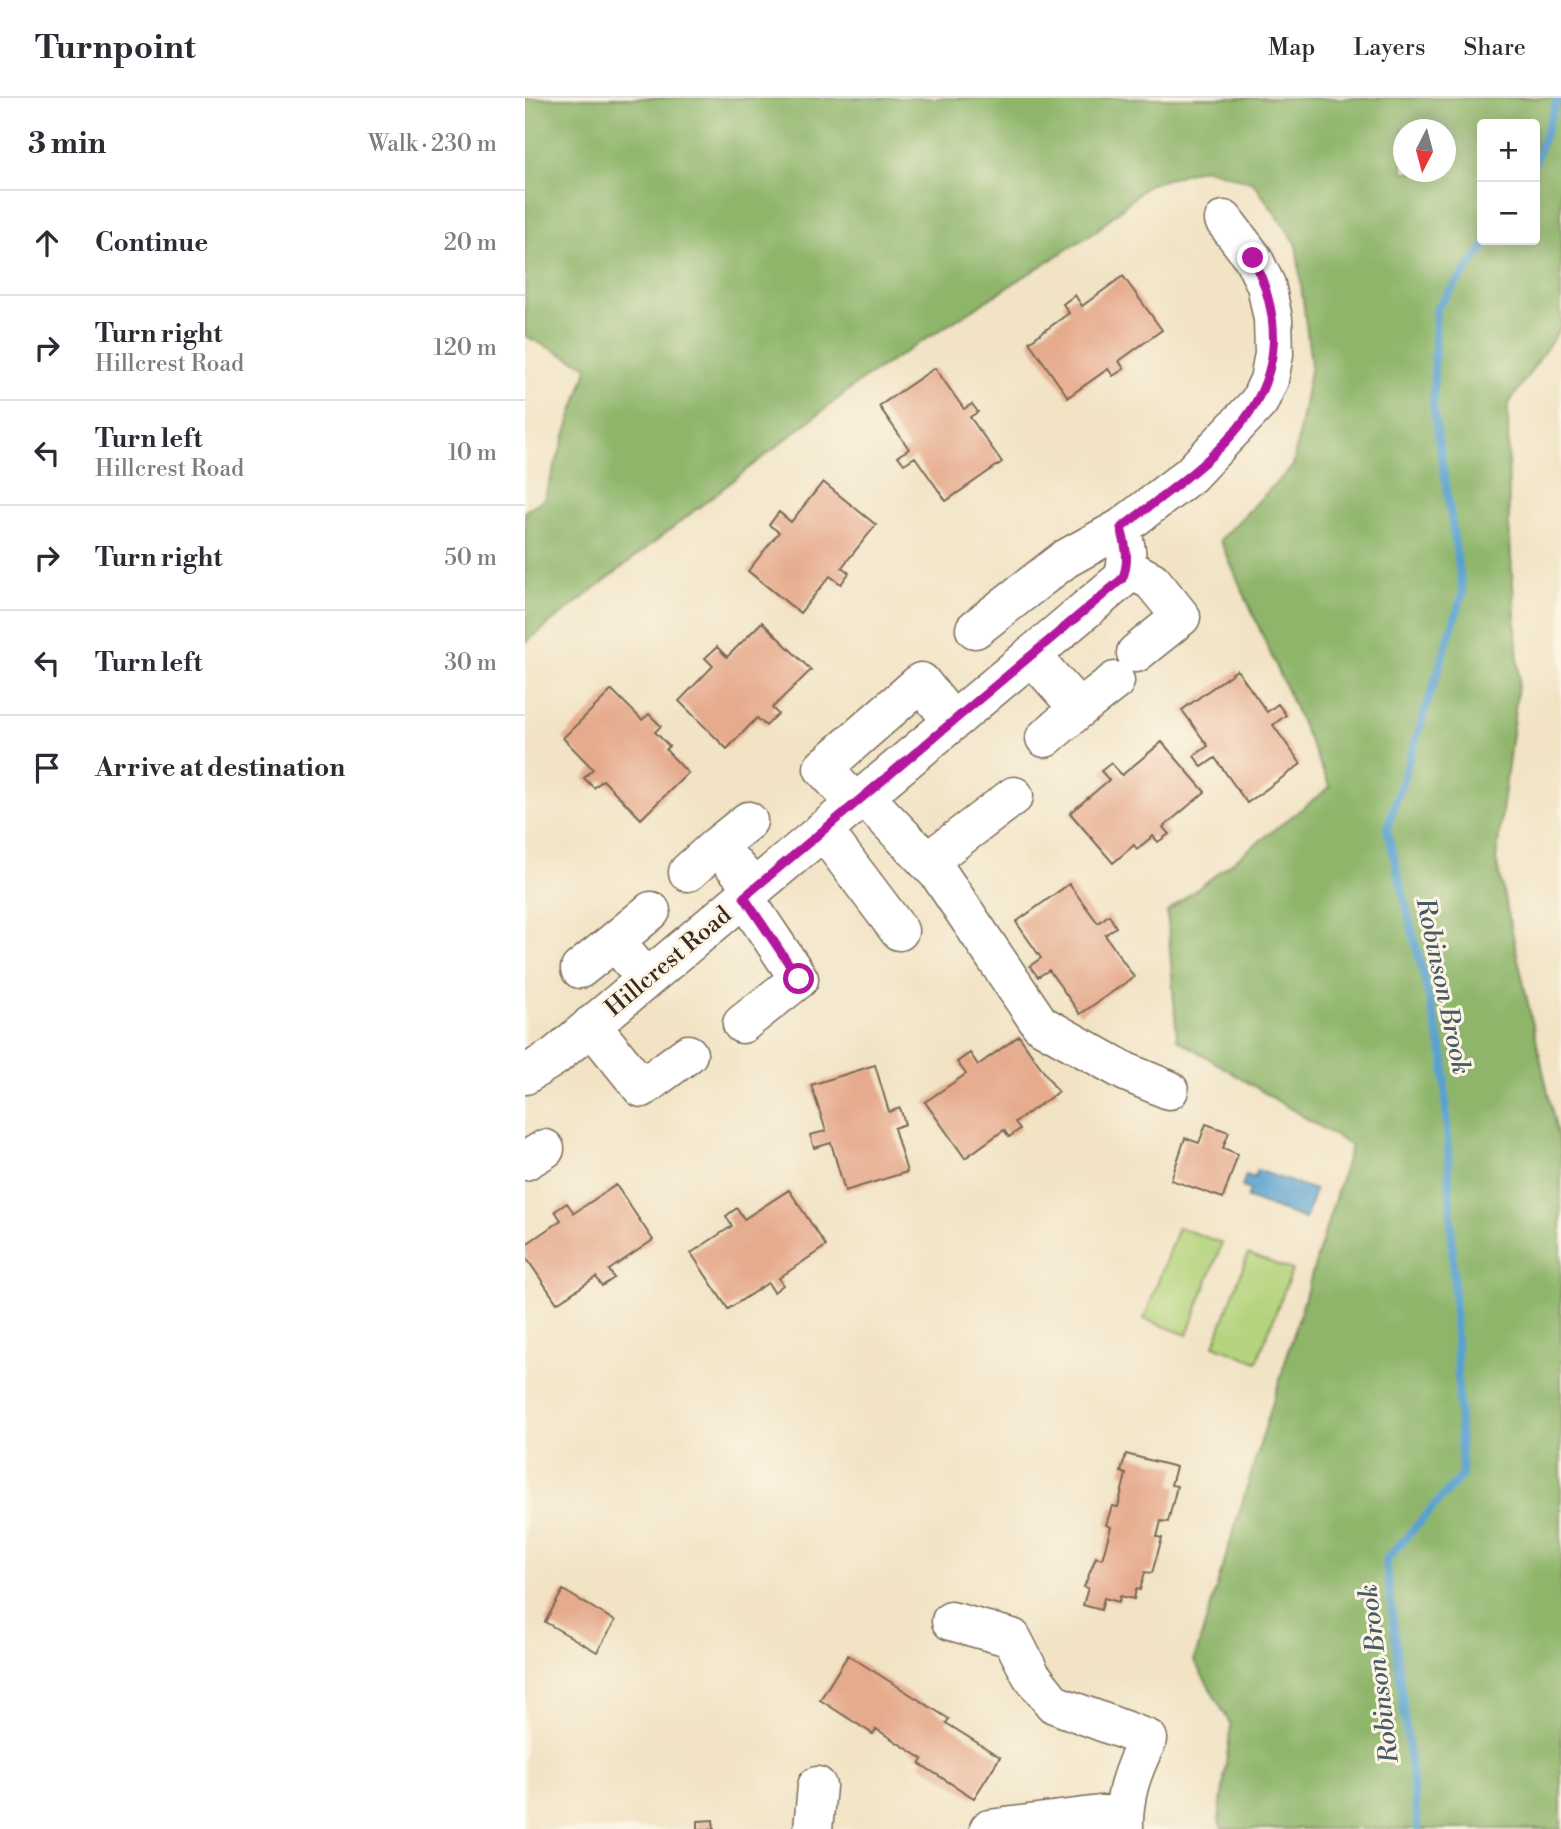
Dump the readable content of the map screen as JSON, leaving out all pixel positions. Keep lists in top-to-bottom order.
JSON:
{
  "streets": {
    "street": ["Hillcrest Road"]
  },
  "water": ["Robinson Brook"],
  "north": "bottom",
  "page": {
    "header": "Turnpoint",
    "nav": ["Map", "Layers", "Share"],
    "heading": ["3 min", "Walk · 230 m"],
    "map_buttons": ["+", "−"],
    "list": [
      ["Continue", "20 m"],
      ["Turn right", "Hillcrest Road", "120 m"],
      ["Turn left", "Hillcrest Road", "10 m"],
      ["Turn right", "50 m"],
      ["Turn left", "30 m"],
      "Arrive at destination"
    ]
  }
}
